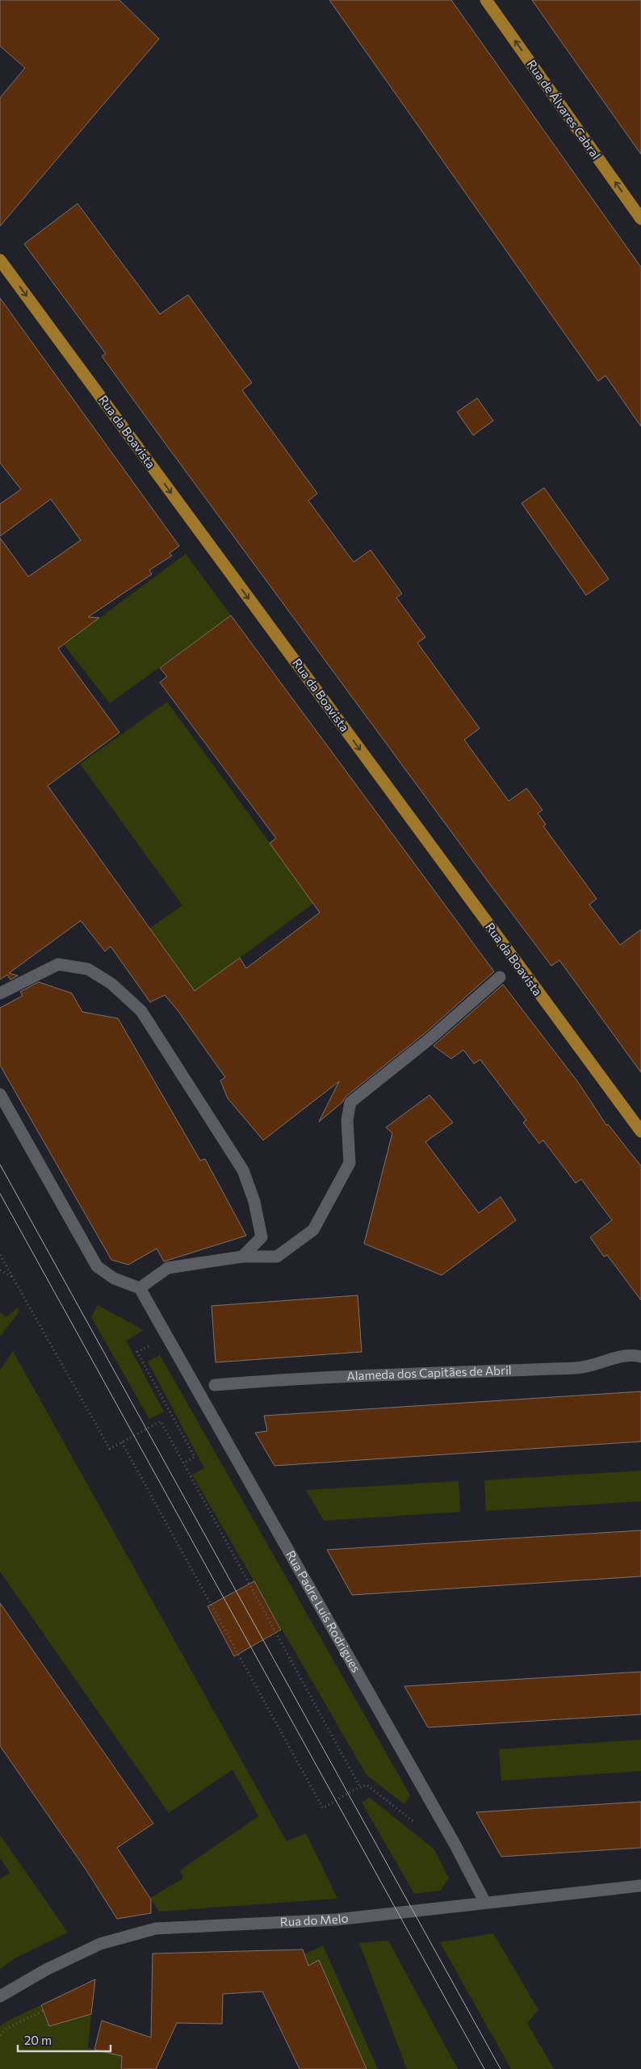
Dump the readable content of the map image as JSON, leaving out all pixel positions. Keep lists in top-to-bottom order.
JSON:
{
  "streets": {
    "main road": ["Rua de Álvares Cabral", "Rua da Boavista"],
    "street": ["Alameda dos Capitães de Abril", "Rua Padre Luís Rodrigues", "Rua do Melo"]
  },
  "crossings": [
    ["Rua Padre Luís Rodrigues", "Rua do Melo"]
  ],
  "one_way": ["Rua de Álvares Cabral", "Rua da Boavista"],
  "scale_bar": "20 m"
}
